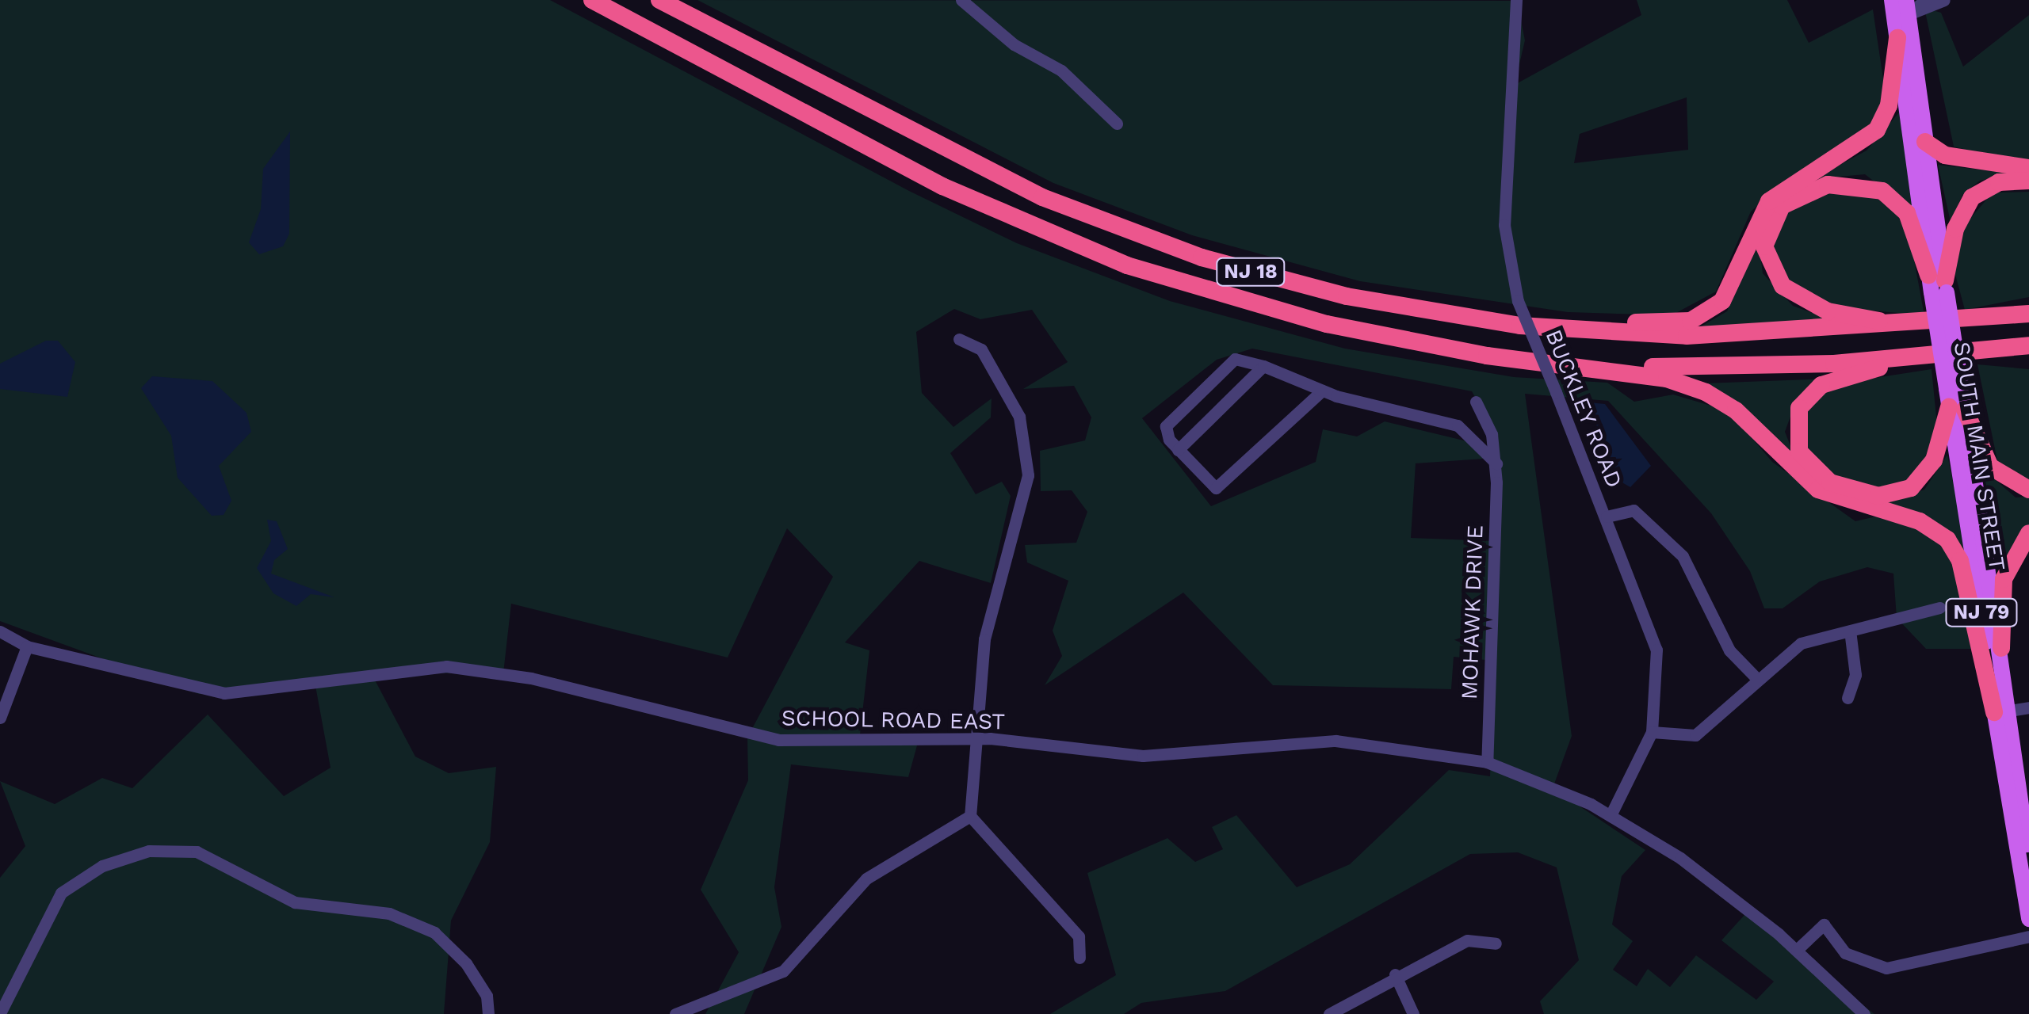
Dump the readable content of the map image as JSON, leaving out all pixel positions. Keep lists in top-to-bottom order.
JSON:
{
  "streets": {
    "highway": ["NJ 18"],
    "main road": ["SOUTH MAIN STREET", "NJ 79"],
    "street": ["BUCKLEY ROAD", "MOHAWK DRIVE", "SCHOOL ROAD EAST"]
  },
  "crossings": [
    ["BUCKLEY ROAD", "SCHOOL ROAD EAST"],
    ["MOHAWK DRIVE", "SCHOOL ROAD EAST"]
  ]
}
